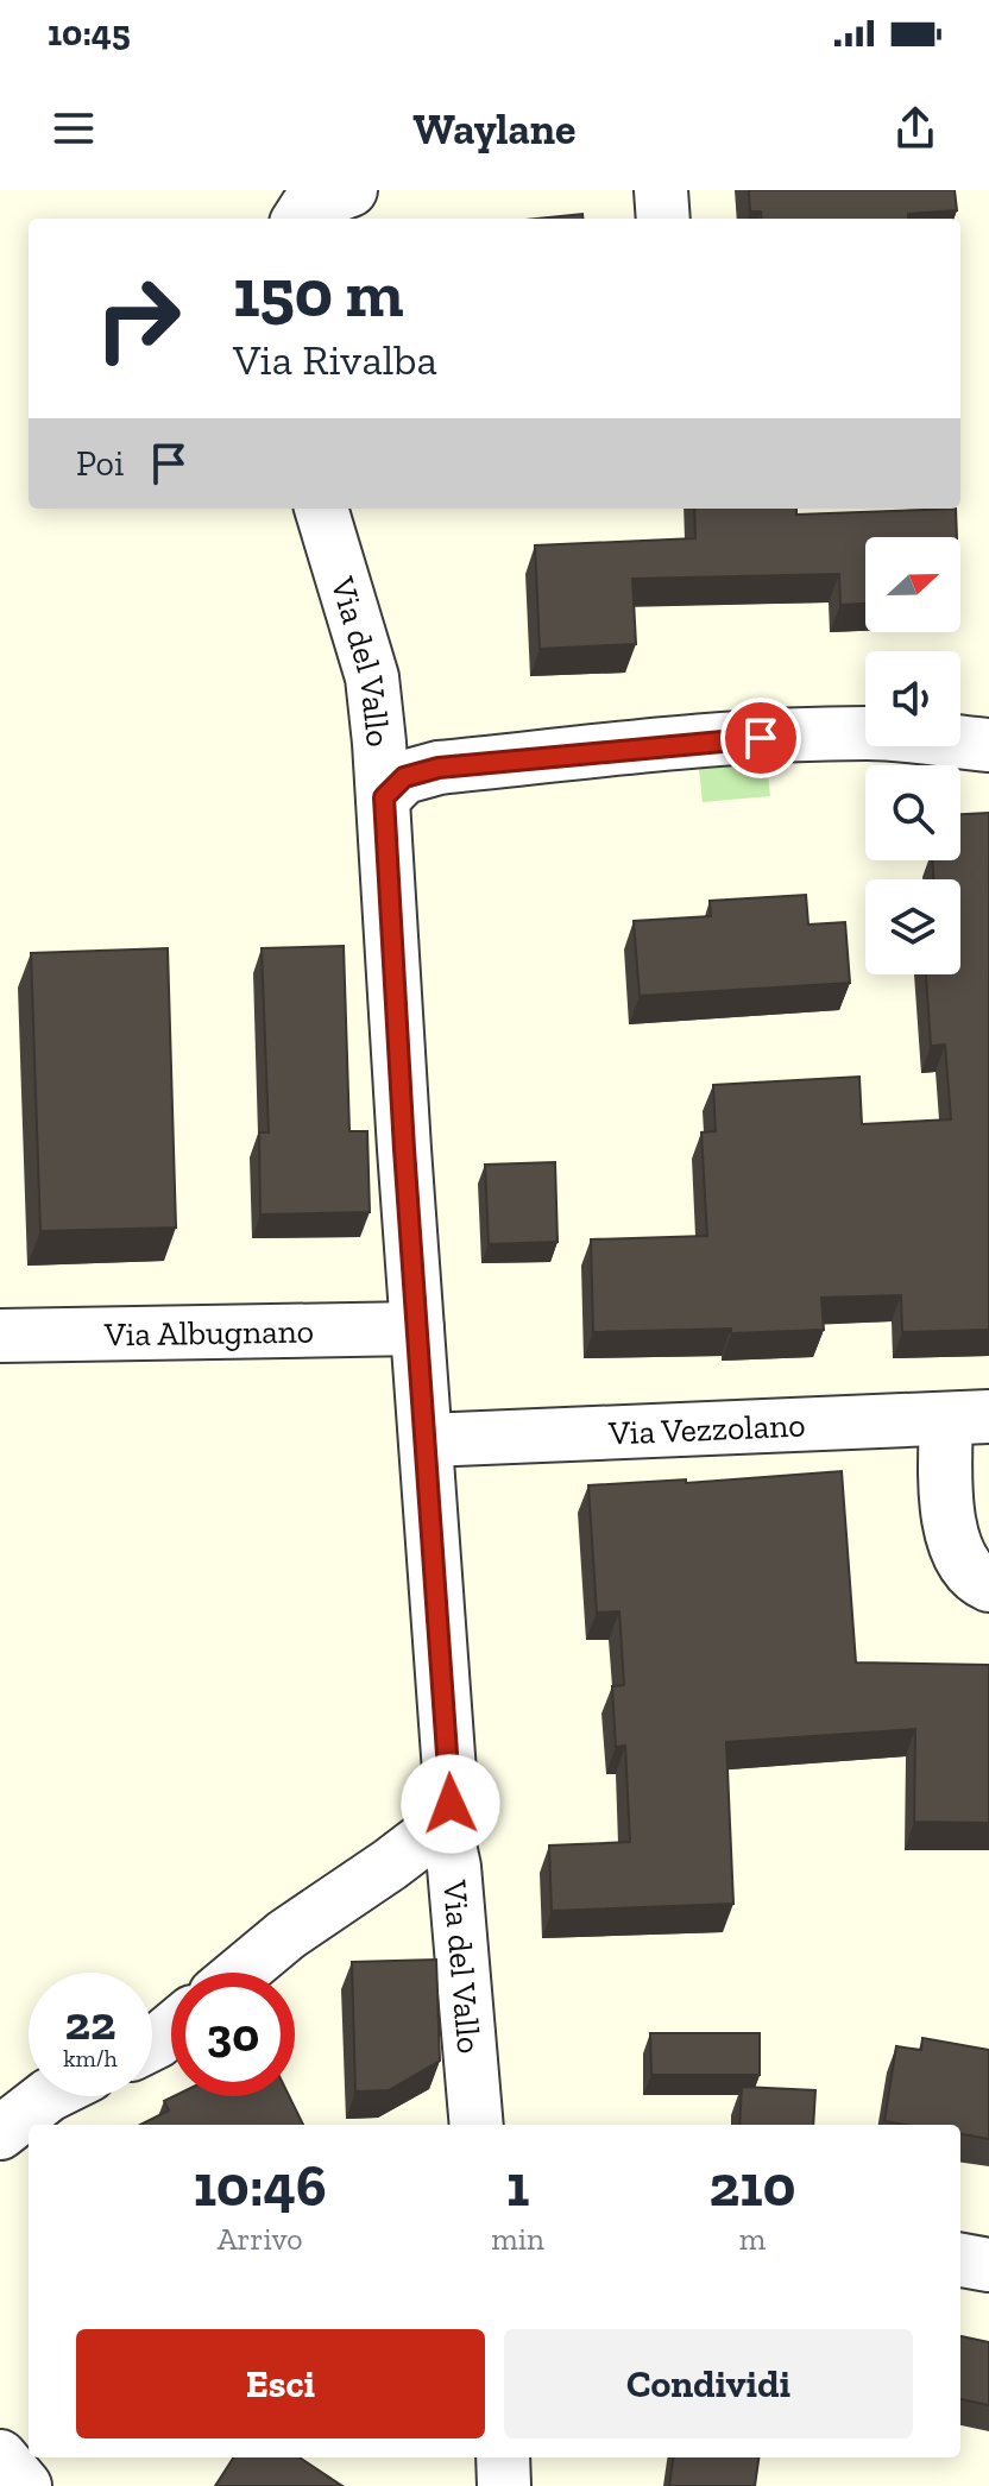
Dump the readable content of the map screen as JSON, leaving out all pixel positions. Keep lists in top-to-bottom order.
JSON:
{
  "streets": {
    "street": ["Via del Vallo", "Via Albugnano", "Via Vezzolano"]
  },
  "crossings": [
    ["Via del Vallo", "Via Albugnano"],
    ["Via del Vallo", "Via Vezzolano"]
  ],
  "north": "right",
  "page": {
    "status": "10:45",
    "header": "Waylane",
    "turn": ["150 m", "Via Rivalba"],
    "then": "Poi",
    "speed": "22 km/h",
    "limit": "30",
    "eta": [
      "10:46",
      "Arrivo",
      "1",
      "min",
      "210",
      "m"
    ],
    "buttons": ["Esci", "Condividi"]
  }
}
